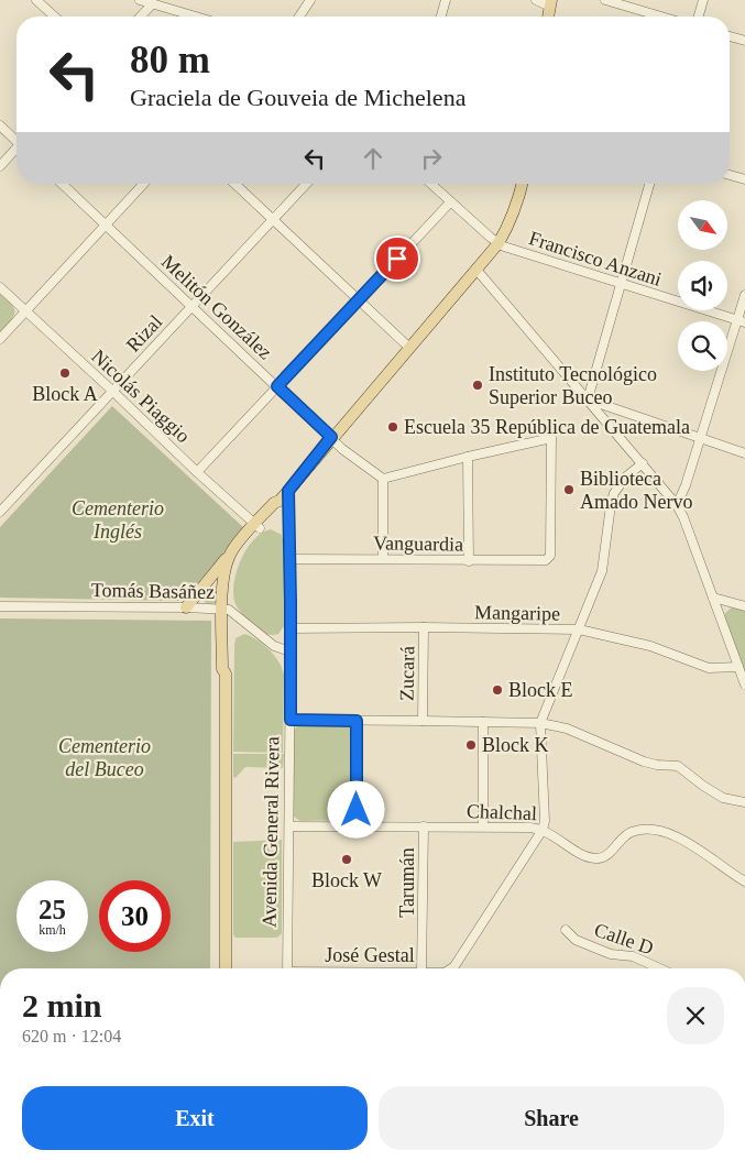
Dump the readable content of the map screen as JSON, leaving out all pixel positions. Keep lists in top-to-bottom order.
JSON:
{
  "streets": {
    "street": [
      "Francisco Anzani",
      "Melitón González",
      "Rizal",
      "Nicolás Piaggio",
      "Vanguardia",
      "Tomás Basáñez",
      "Mangaripe",
      "Zucará",
      "Chalchal",
      "Avenida General Rivera",
      "Tarumán",
      "Calle D",
      "José Gestal"
    ]
  },
  "crossings": [
    ["Melitón González", "Rizal"],
    ["Rizal", "Nicolás Piaggio"],
    ["Vanguardia", "Avenida General Rivera"],
    ["Tomás Basáñez", "Avenida General Rivera"],
    ["Mangaripe", "Zucará"],
    ["Mangaripe", "Avenida General Rivera"],
    ["Chalchal", "Avenida General Rivera"],
    ["Chalchal", "Tarumán"],
    ["Chalchal", "José Gestal"]
  ],
  "parks": ["Cementerio Inglés", "Cementerio del Buceo"],
  "places": [
    "Block A",
    "Instituto Tecnológico Superior Buceo",
    "Escuela 35 República de Guatemala",
    "Biblioteca Amado Nervo",
    "Block E",
    "Block K",
    "Block W"
  ],
  "north": "bottom right",
  "page": {
    "turn": ["80 m", "Graciela de Gouveia de Michelena"],
    "speed": "25 km/h",
    "limit": "30",
    "heading": ["2 min", "620 m · 12:04"],
    "buttons": ["Exit", "Share"]
  }
}
